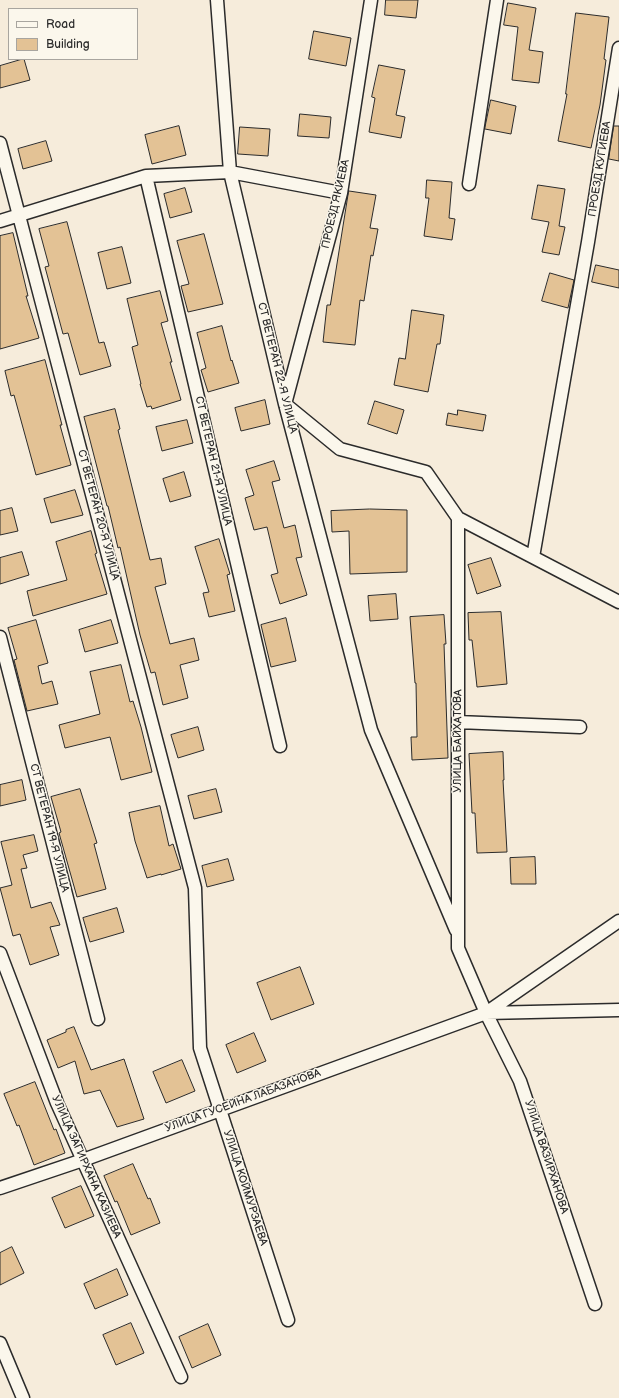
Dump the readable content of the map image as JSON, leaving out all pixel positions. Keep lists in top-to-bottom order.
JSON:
{
  "streets": {
    "street": [
      "ПРОЕЗД КУГИЕВА",
      "ПРОЕЗД ЯКИЕВА",
      "СТ ВЕТЕРАН 22-Я УЛИЦА",
      "СТ ВЕТЕРАН 21-Я УЛИЦА",
      "СТ ВЕТЕРАН 20-Я УЛИЦА",
      "УЛИЦА БАЙХАТОВА",
      "СТ ВЕТЕРАН 19-Я УЛИЦА",
      "УЛИЦА ГУСЕЙНА ЛАБАЗАНОВА",
      "УЛИЦА ВАЗИРХАНОВА",
      "УЛИЦА ЗАГИРХАНА КАЗИЕВА",
      "УЛИЦА КОЙМУРЗАЕВА"
    ]
  },
  "crossings": [
    ["ПРОЕЗД ЯКИЕВА", "СТ ВЕТЕРАН 22-Я УЛИЦА"],
    ["СТ ВЕТЕРАН 22-Я УЛИЦА", "УЛИЦА БАЙХАТОВА"],
    ["СТ ВЕТЕРАН 20-Я УЛИЦА", "УЛИЦА КОЙМУРЗАЕВА"],
    ["УЛИЦА БАЙХАТОВА", "УЛИЦА ГУСЕЙНА ЛАБАЗАНОВА"],
    ["УЛИЦА БАЙХАТОВА", "УЛИЦА ВАЗИРХАНОВА"],
    ["УЛИЦА ГУСЕЙНА ЛАБАЗАНОВА", "УЛИЦА ВАЗИРХАНОВА"],
    ["УЛИЦА ГУСЕЙНА ЛАБАЗАНОВА", "УЛИЦА ЗАГИРХАНА КАЗИЕВА"],
    ["УЛИЦА ГУСЕЙНА ЛАБАЗАНОВА", "УЛИЦА КОЙМУРЗАЕВА"]
  ],
  "legend": ["Road", "Building"]
}
